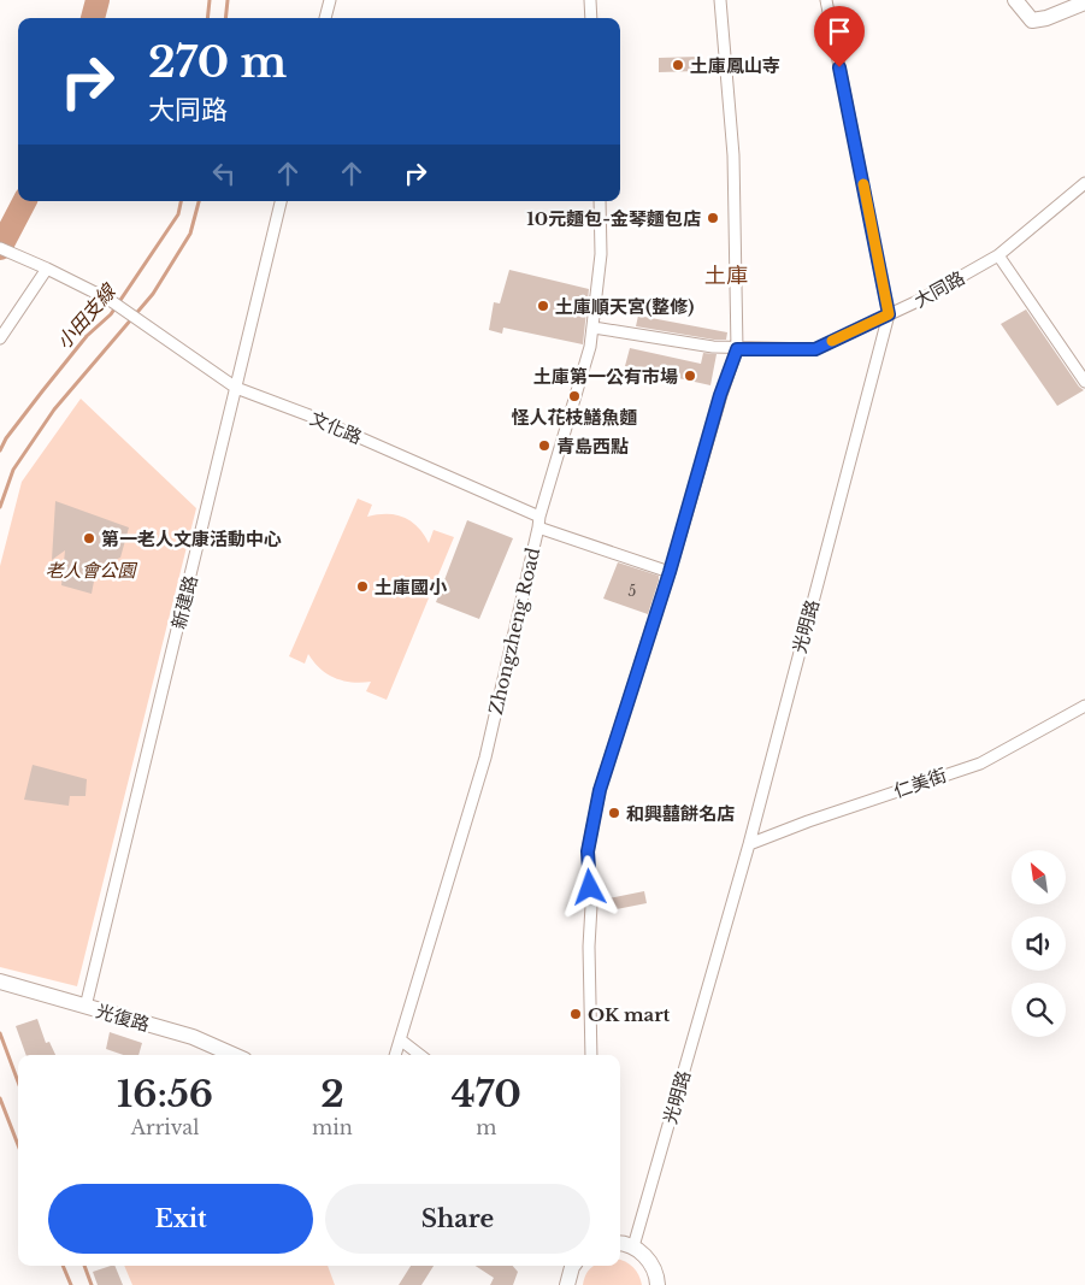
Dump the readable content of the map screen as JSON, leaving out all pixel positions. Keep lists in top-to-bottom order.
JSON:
{
  "streets": {
    "street": [
      "大同路",
      "文化路",
      "新建路",
      "光明路",
      "Zhongzheng Road",
      "仁美街",
      "光復路"
    ]
  },
  "crossings": [
    ["大同路", "光明路"],
    ["大同路", "Zhongzheng Road"],
    ["文化路", "新建路"],
    ["文化路", "Zhongzheng Road"],
    ["新建路", "光復路"],
    ["光明路", "仁美街"]
  ],
  "districts": ["土庫"],
  "water": ["小田支線"],
  "parks": ["老人會公園"],
  "places": [
    "土庫鳳山寺",
    "10元麵包-金琴麵包店",
    "土庫順天宮(整修)",
    "土庫第一公有市場",
    "怪人花枝鱔魚麵",
    "青島西點",
    "第一老人文康活動中心",
    "土庫國小",
    "和興囍餅名店",
    "OK mart"
  ],
  "house_numbers": ["5"],
  "north": "top left",
  "page": {
    "turn": ["270 m", "大同路"],
    "eta": [
      "16:56",
      "Arrival",
      "2",
      "min",
      "470",
      "m"
    ],
    "buttons": ["Exit", "Share"]
  }
}
